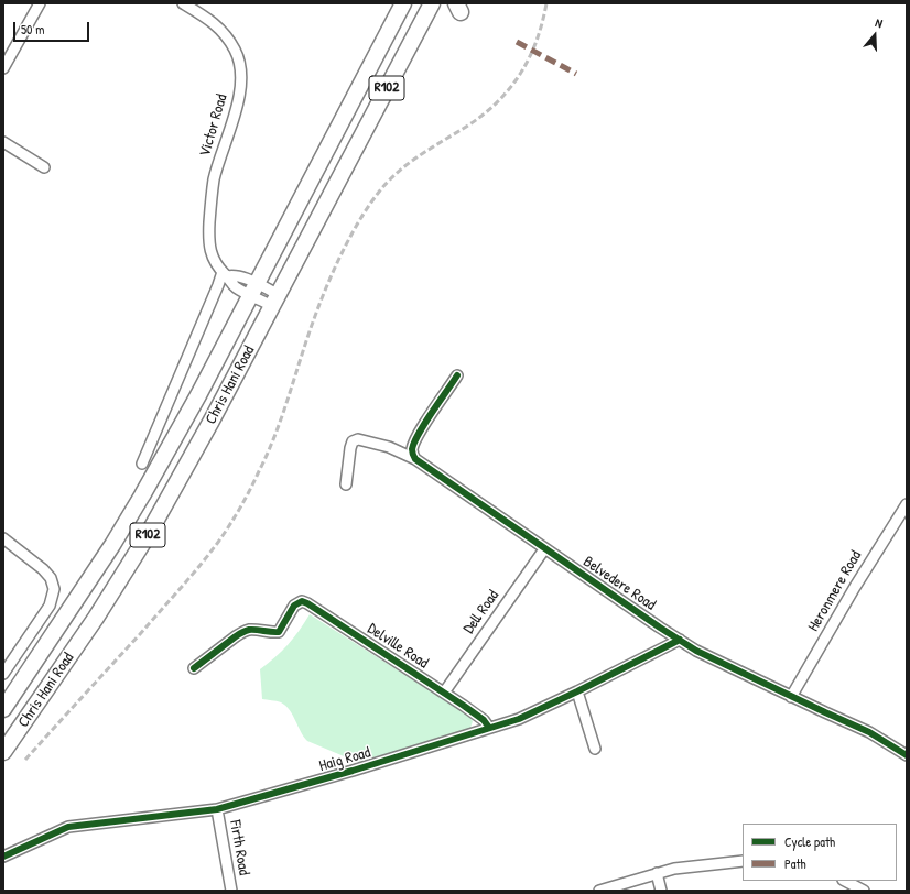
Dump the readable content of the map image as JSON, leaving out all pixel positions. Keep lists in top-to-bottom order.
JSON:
{
  "streets": {
    "main road": ["R102", "Chris Hani Road"],
    "street": [
      "Victor Road",
      "Belvedere Road",
      "Heronmere Road",
      "Dell Road",
      "Delville Road",
      "Haig Road",
      "Firth Road"
    ]
  },
  "crossings": [
    ["Victor Road", "Chris Hani Road"],
    ["Belvedere Road", "Heronmere Road"],
    ["Belvedere Road", "Dell Road"],
    ["Belvedere Road", "Haig Road"],
    ["Dell Road", "Delville Road"],
    ["Delville Road", "Haig Road"],
    ["Haig Road", "Firth Road"]
  ],
  "legend": ["Cycle path", "Path"],
  "scale_bar": "50 m",
  "north": "top"
}
